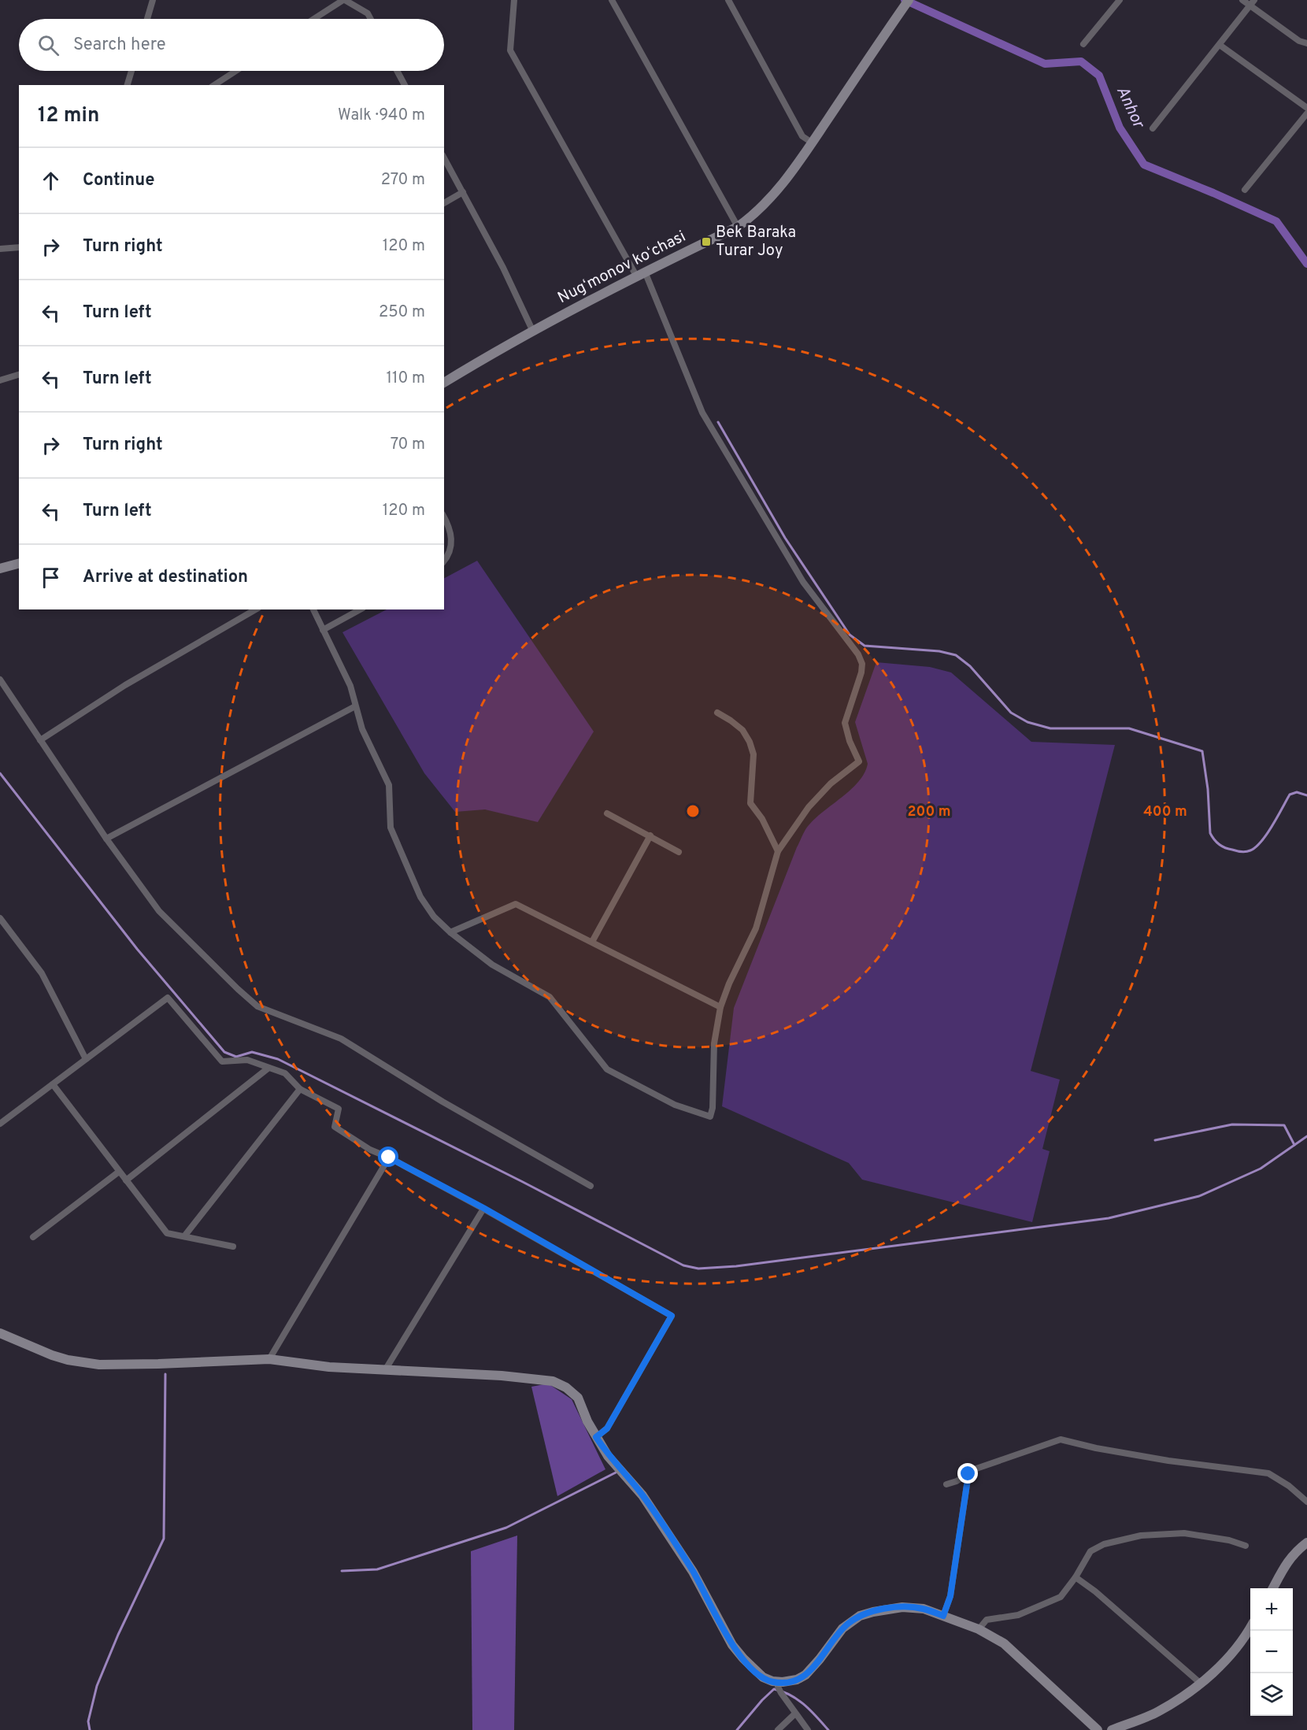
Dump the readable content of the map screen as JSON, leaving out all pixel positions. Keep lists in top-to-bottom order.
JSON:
{
  "streets": {
    "street": ["Nugʻmonov koʻchasi"]
  },
  "water": ["Anhor"],
  "places": {
    "transit": ["Bek Baraka Turar Joy"]
  },
  "page": {
    "search": "Search here",
    "heading": ["12 min", "Walk · 940 m"],
    "list": [
      ["Continue", "270 m"],
      ["Turn right", "120 m"],
      ["Turn left", "250 m"],
      ["Turn left", "110 m"],
      ["Turn right", "70 m"],
      ["Turn left", "120 m"],
      "Arrive at destination"
    ],
    "map_buttons": ["+", "−"]
  },
  "rings": ["200 m", "400 m"]
}
